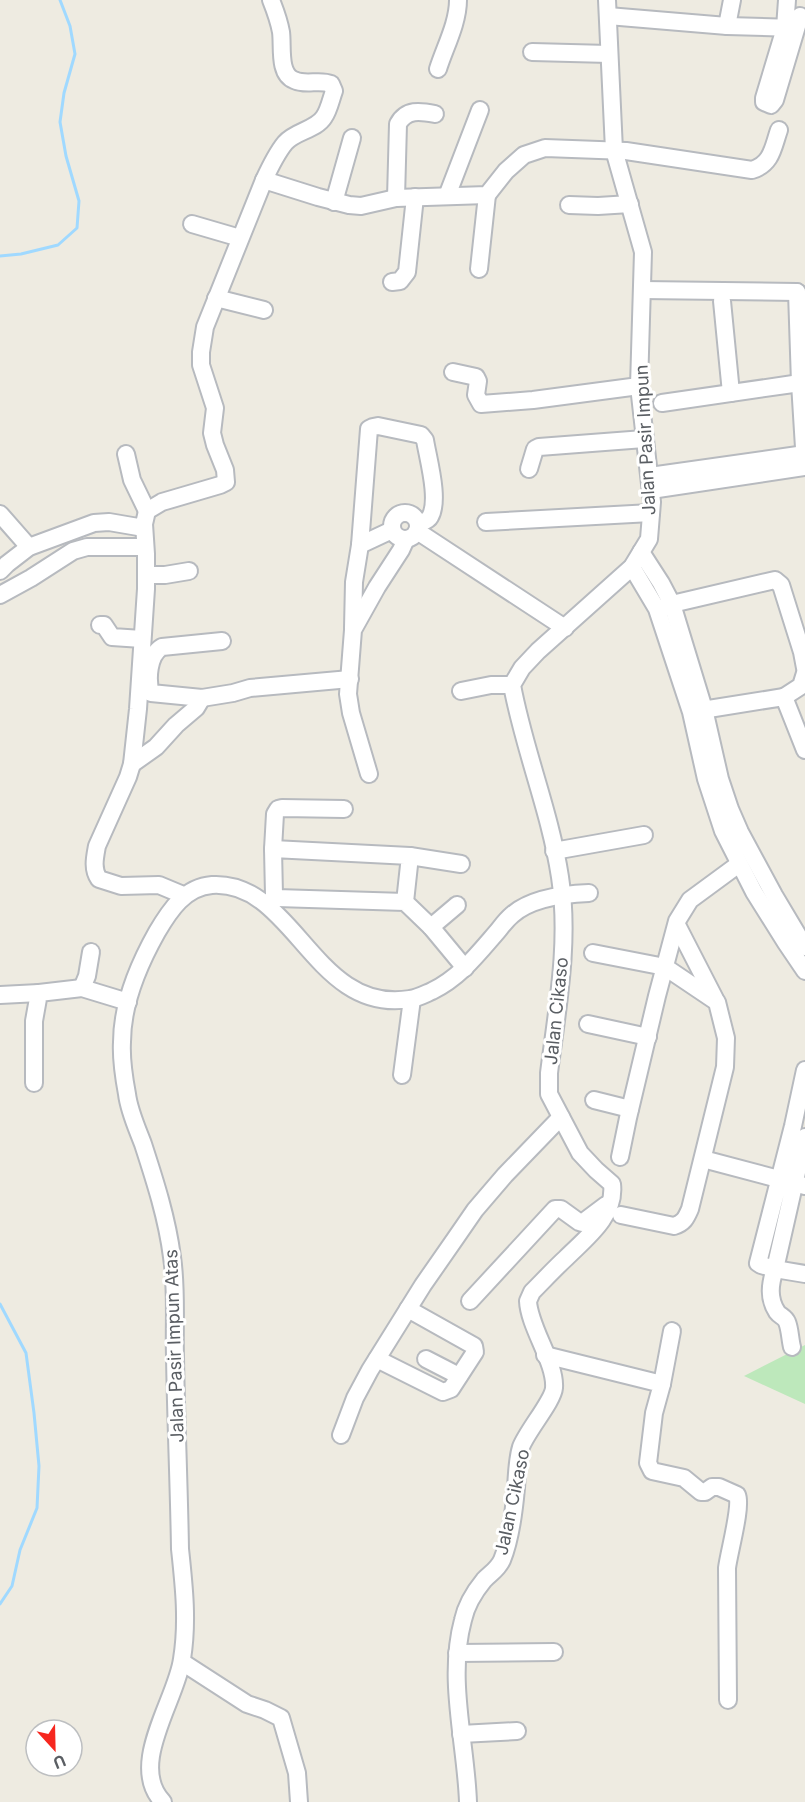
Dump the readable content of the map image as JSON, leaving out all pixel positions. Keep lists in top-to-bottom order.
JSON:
{
  "streets": {
    "street": ["Jalan Pasir Impun", "Jalan Cikaso", "Jalan Pasir Impun Atas"]
  },
  "north": "bottom"
}
